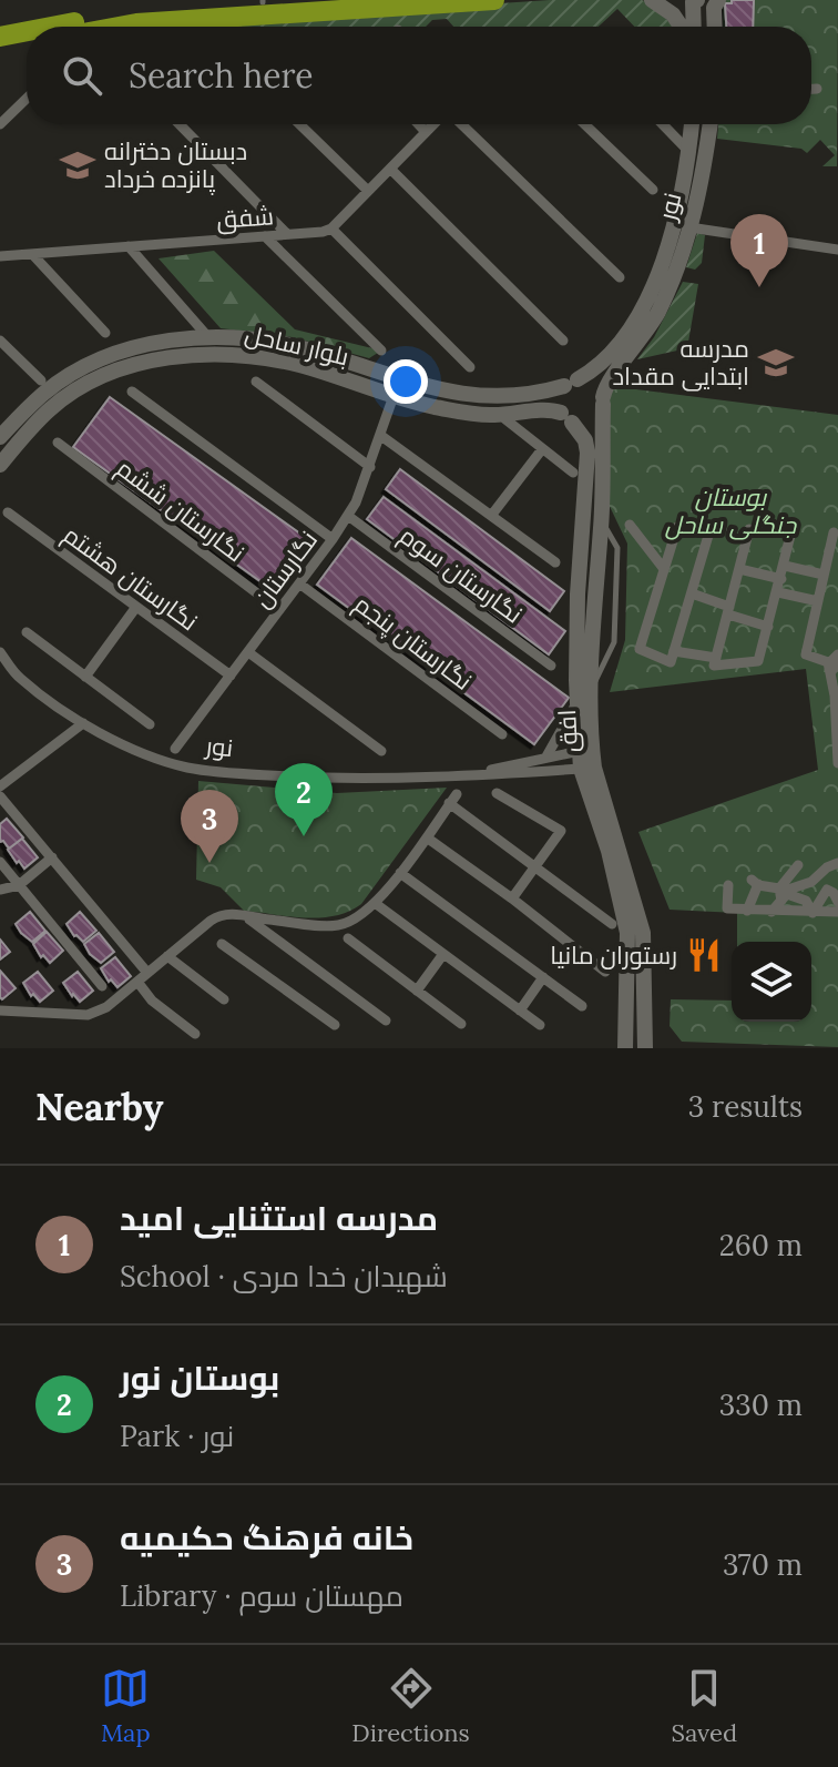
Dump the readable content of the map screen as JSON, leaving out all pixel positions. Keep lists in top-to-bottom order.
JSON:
{
  "streets": {
    "main road": ["نور", "بلوار ساحل", "افق"],
    "street": [
      "شفق",
      "نگارستان ششم",
      "نگارستان",
      "نگارستان سوم",
      "نگارستان هشتم",
      "نگارستان پنجم"
    ]
  },
  "crossings": [
    ["نور", "بلوار ساحل"],
    ["نور", "افق"],
    ["بلوار ساحل", "نگارستان"],
    ["بلوار ساحل", "افق"],
    ["نگارستان ششم", "نگارستان"],
    ["نگارستان", "نگارستان سوم"],
    ["نگارستان", "نگارستان هشتم"],
    ["نگارستان", "نگارستان پنجم"]
  ],
  "parks": ["بوستان جنگلی ساحل"],
  "places": {
    "school or university": ["دبستان دخترانه پانزده خرداد", "مدرسه ابتدایی مقداد"],
    "restaurant": ["رستوران مانیا"]
  },
  "page": {
    "search": "Search here",
    "pins": ["1", "2", "3"],
    "heading": ["Nearby", "3 results"],
    "list": [
      {
        "mark": "1",
        "name": "مدرسه استثنایی امید",
        "note": "School · شهیدان خدا مردی",
        "value": "260 m"
      },
      {
        "mark": "2",
        "name": "بوستان نور",
        "note": "Park · نور",
        "value": "330 m"
      },
      {
        "mark": "3",
        "name": "خانه فرهنگ حکیمیه",
        "note": "Library · مهستان سوم",
        "value": "370 m"
      }
    ],
    "nav": ["Map", "Directions", "Saved"]
  }
}
